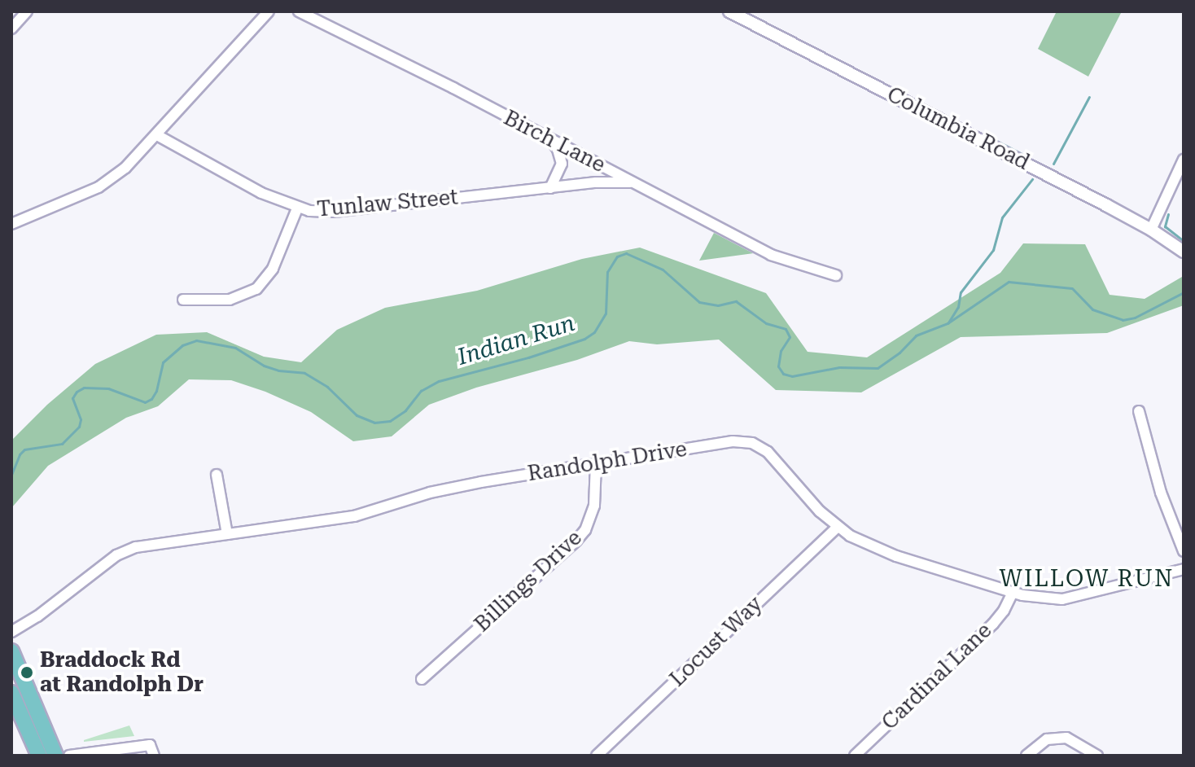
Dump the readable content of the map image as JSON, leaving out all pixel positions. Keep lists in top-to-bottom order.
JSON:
{
  "streets": {
    "street": [
      "Columbia Road",
      "Birch Lane",
      "Tunlaw Street",
      "Randolph Drive",
      "Billings Drive",
      "Locust Way",
      "Cardinal Lane"
    ]
  },
  "crossings": [
    ["Birch Lane", "Tunlaw Street"],
    ["Randolph Drive", "Billings Drive"],
    ["Randolph Drive", "Locust Way"],
    ["Randolph Drive", "Cardinal Lane"]
  ],
  "districts": ["WILLOW RUN"],
  "water": ["Indian Run"],
  "places": ["Braddock Rd at Randolph Dr"]
}
